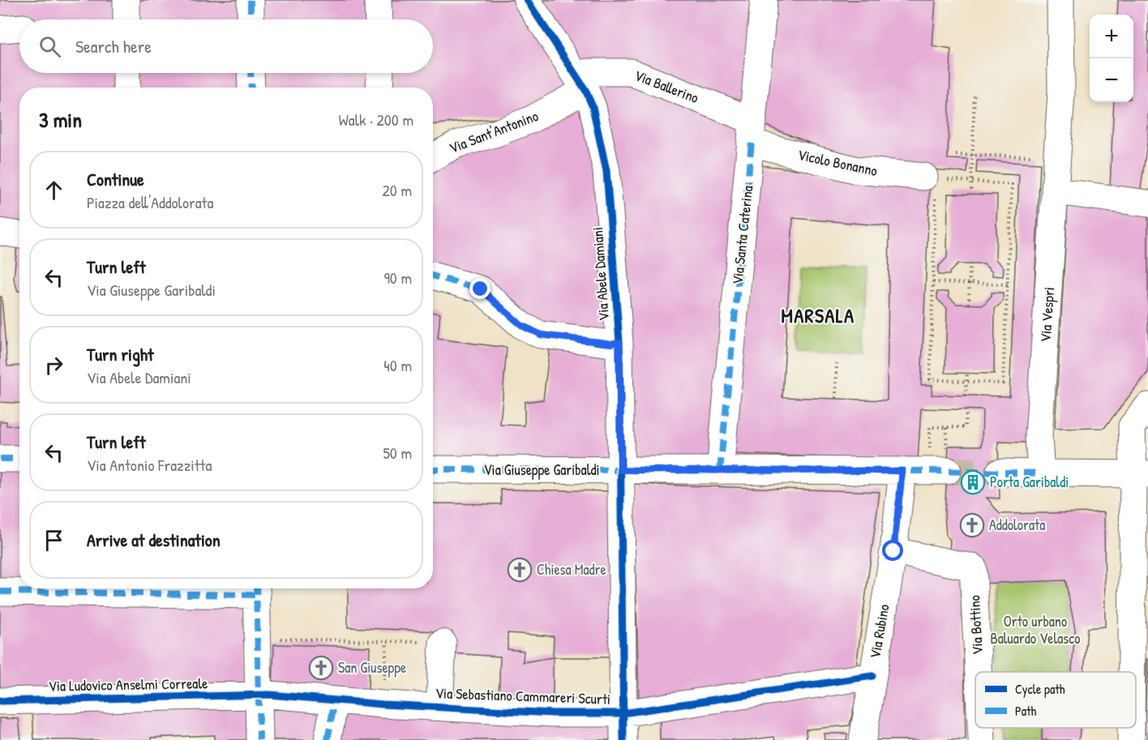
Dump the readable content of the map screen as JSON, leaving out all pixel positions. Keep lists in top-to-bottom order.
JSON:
{
  "streets": {
    "street": [
      "Via Ballerino",
      "Via Sant'Antonino",
      "Vicolo Bonanno",
      "Via Santa Caterina",
      "Via Abele Damiani",
      "Via Vespri",
      "Via Giuseppe Garibaldi",
      "Via Bottino",
      "Via Rubino",
      "Via Ludovico Anselmi Correale",
      "Via Sebastiano Cammareri Scurti"
    ]
  },
  "crossings": [
    ["Via Ballerino", "Via Sant'Antonino"],
    ["Via Ballerino", "Vicolo Bonanno"],
    ["Via Ballerino", "Via Santa Caterina"],
    ["Via Ballerino", "Via Abele Damiani"],
    ["Via Sant'Antonino", "Via Abele Damiani"],
    ["Vicolo Bonanno", "Via Santa Caterina"],
    ["Via Santa Caterina", "Via Giuseppe Garibaldi"],
    ["Via Abele Damiani", "Via Giuseppe Garibaldi"],
    ["Via Abele Damiani", "Via Sebastiano Cammareri Scurti"],
    ["Via Giuseppe Garibaldi", "Via Rubino"],
    ["Via Bottino", "Via Rubino"],
    ["Via Rubino", "Via Sebastiano Cammareri Scurti"],
    ["Via Ludovico Anselmi Correale", "Via Sebastiano Cammareri Scurti"]
  ],
  "districts": ["MARSALA"],
  "parks": ["Orto urbano Baluardo Velasco"],
  "places": {
    "building": ["Porta Garibaldi"],
    "church": ["Addolorata", "Chiesa Madre", "San Giuseppe"]
  },
  "legend": ["Cycle path", "Path"],
  "page": {
    "map_buttons": ["+", "−"],
    "search": "Search here",
    "heading": ["3 min", "Walk · 200 m"],
    "list": [
      ["Continue", "Piazza dell'Addolorata", "20 m"],
      ["Turn left", "Via Giuseppe Garibaldi", "90 m"],
      ["Turn right", "Via Abele Damiani", "40 m"],
      ["Turn left", "Via Antonio Frazzitta", "50 m"],
      "Arrive at destination"
    ]
  }
}
